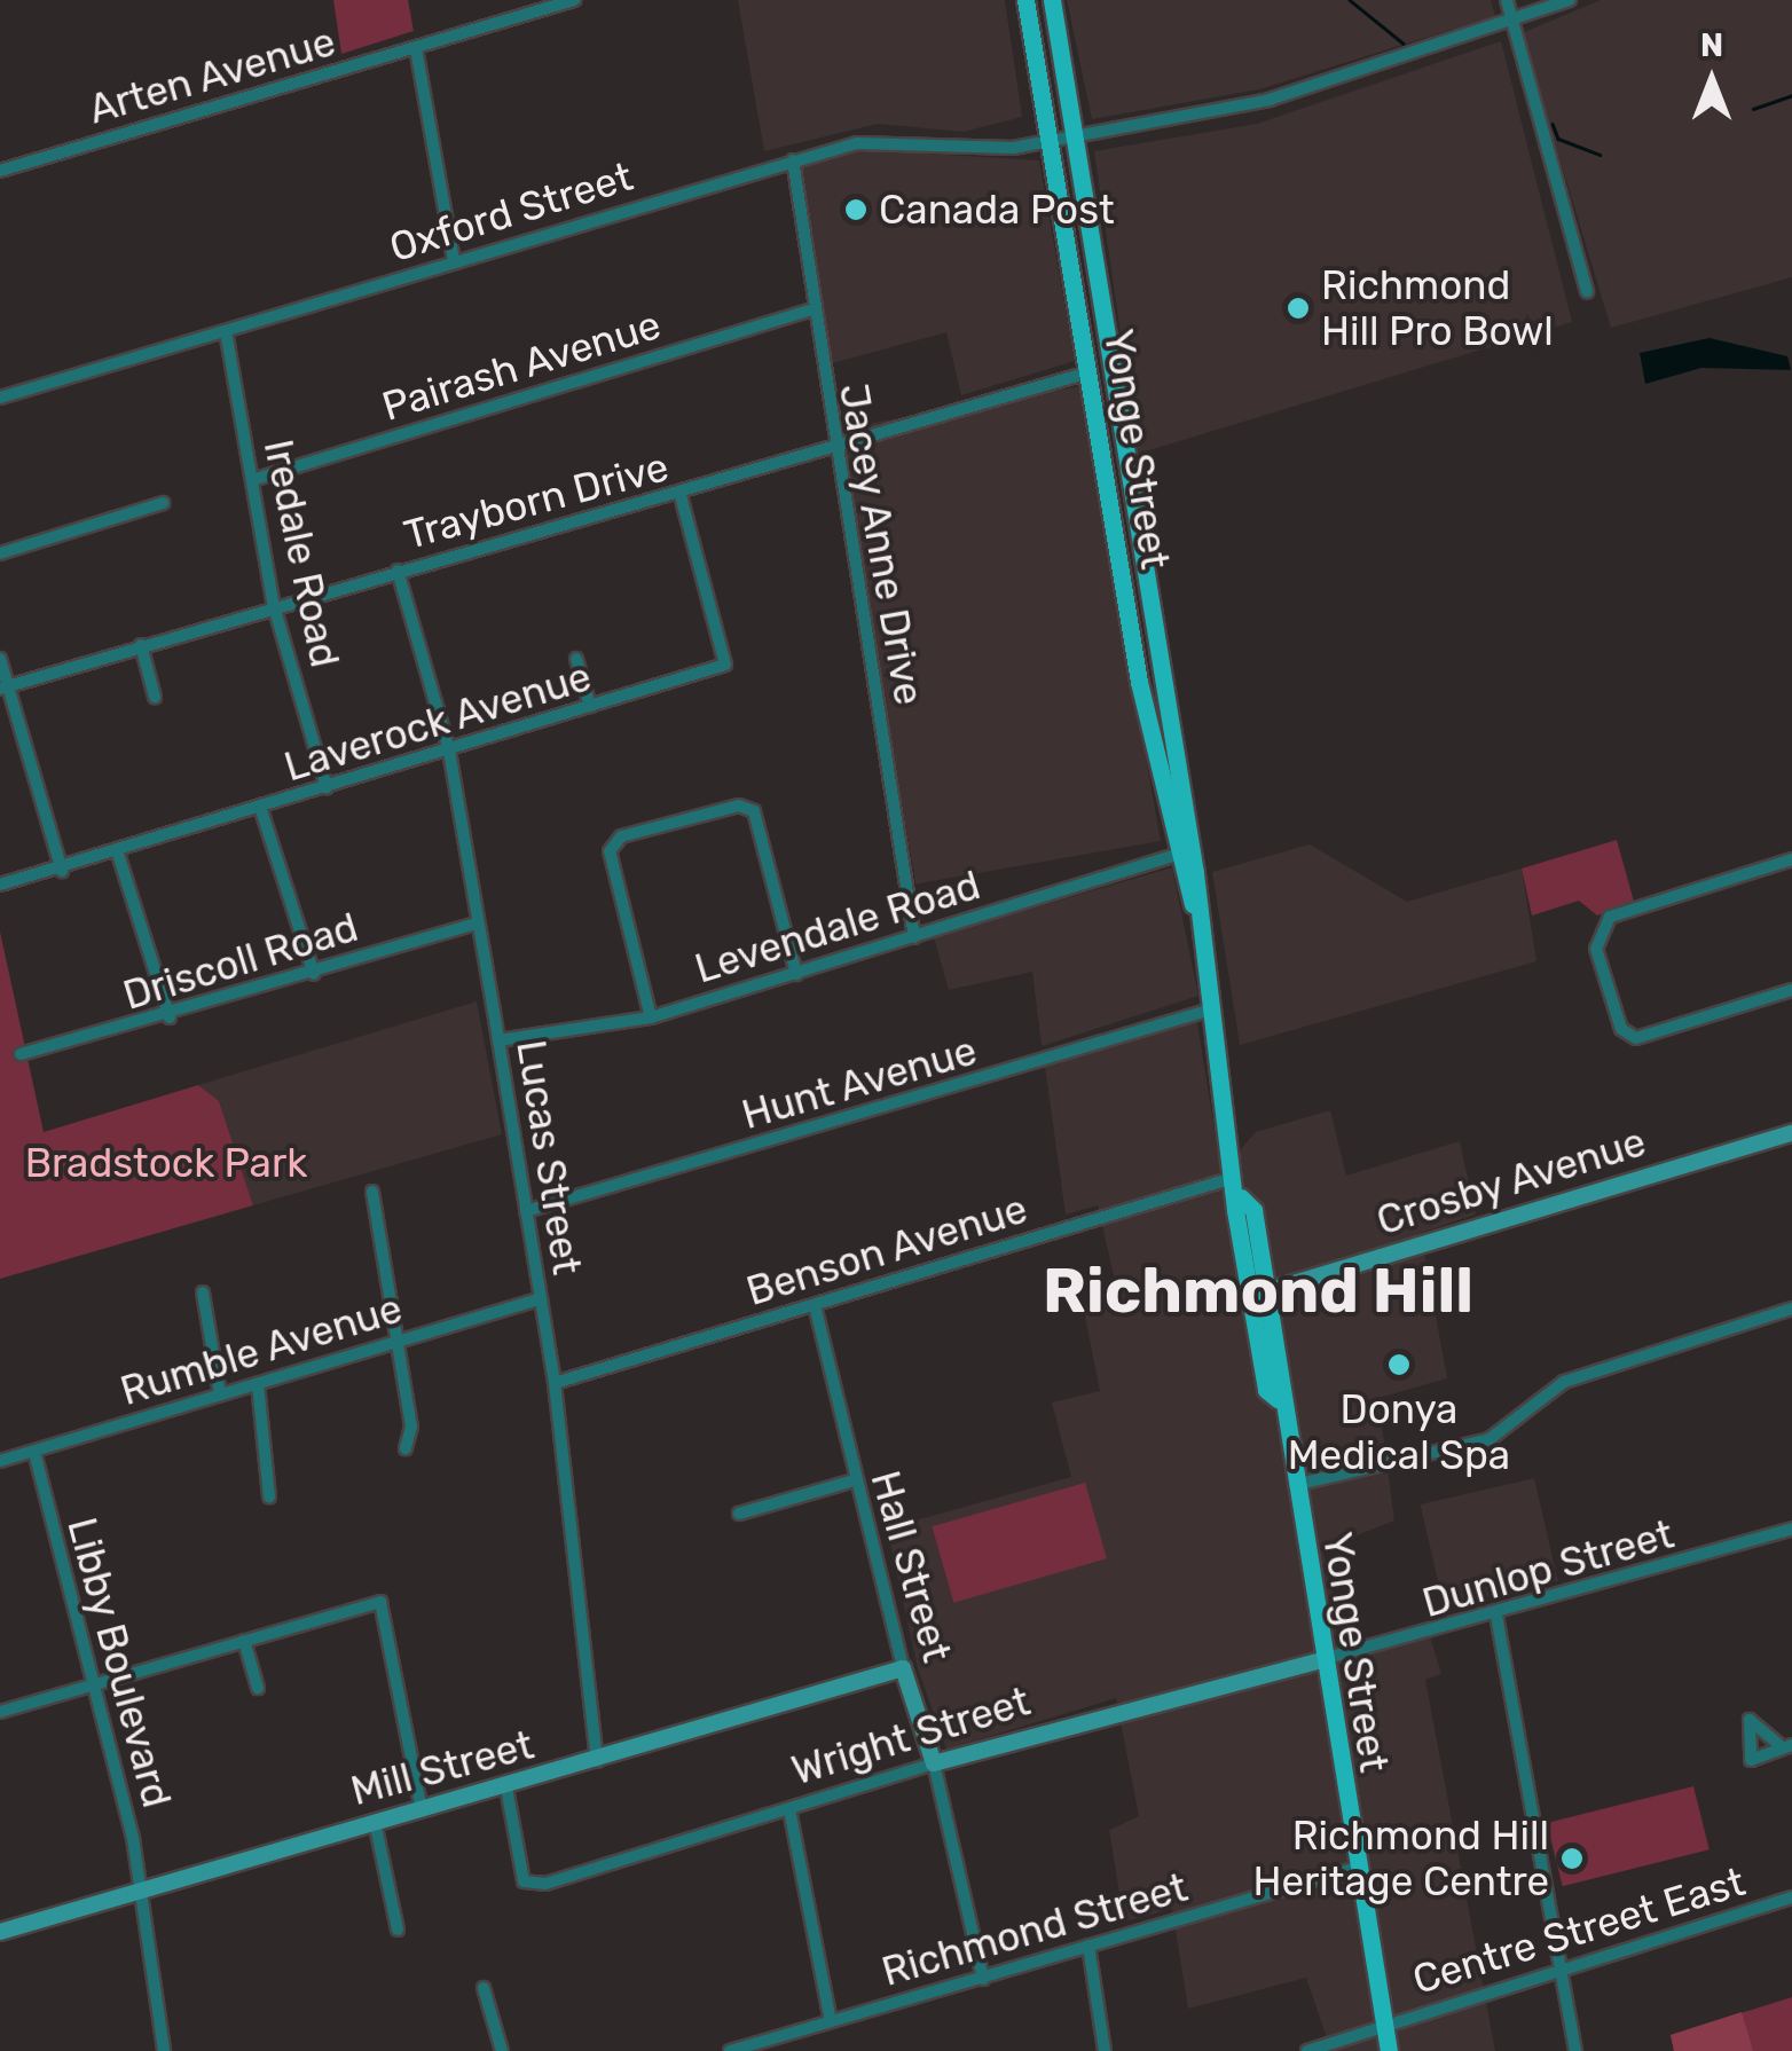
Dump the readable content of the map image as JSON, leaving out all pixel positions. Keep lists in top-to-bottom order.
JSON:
{
  "streets": {
    "main road": ["Yonge Street"],
    "street": [
      "Arten Avenue",
      "Oxford Street",
      "Pairash Avenue",
      "Trayborn Drive",
      "Jacey Anne Drive",
      "Iredale Road",
      "Laverock Avenue",
      "Levendale Road",
      "Driscoll Road",
      "Hunt Avenue",
      "Lucas Street",
      "Crosby Avenue",
      "Benson Avenue",
      "Rumble Avenue",
      "Hall Street",
      "Dunlop Street",
      "Libby Boulevard",
      "Wright Street",
      "Mill Street",
      "Richmond Street",
      "Centre Street East"
    ]
  },
  "crossings": [
    ["Oxford Street", "Yonge Street"],
    ["Oxford Street", "Jacey Anne Drive"],
    ["Oxford Street", "Iredale Road"],
    ["Pairash Avenue", "Jacey Anne Drive"],
    ["Pairash Avenue", "Iredale Road"],
    ["Yonge Street", "Trayborn Drive"],
    ["Yonge Street", "Levendale Road"],
    ["Yonge Street", "Hunt Avenue"],
    ["Yonge Street", "Crosby Avenue"],
    ["Yonge Street", "Benson Avenue"],
    ["Yonge Street", "Dunlop Street"],
    ["Yonge Street", "Wright Street"],
    ["Yonge Street", "Richmond Street"],
    ["Yonge Street", "Centre Street East"],
    ["Trayborn Drive", "Jacey Anne Drive"],
    ["Trayborn Drive", "Iredale Road"],
    ["Trayborn Drive", "Laverock Avenue"],
    ["Trayborn Drive", "Lucas Street"],
    ["Jacey Anne Drive", "Levendale Road"],
    ["Iredale Road", "Laverock Avenue"],
    ["Laverock Avenue", "Lucas Street"],
    ["Levendale Road", "Lucas Street"],
    ["Driscoll Road", "Lucas Street"],
    ["Hunt Avenue", "Lucas Street"],
    ["Lucas Street", "Benson Avenue"],
    ["Lucas Street", "Rumble Avenue"],
    ["Lucas Street", "Mill Street"],
    ["Benson Avenue", "Hall Street"],
    ["Rumble Avenue", "Libby Boulevard"],
    ["Hall Street", "Wright Street"],
    ["Hall Street", "Mill Street"],
    ["Hall Street", "Richmond Street"],
    ["Dunlop Street", "Wright Street"],
    ["Libby Boulevard", "Mill Street"],
    ["Wright Street", "Mill Street"]
  ],
  "districts": ["Richmond Hill"],
  "parks": ["Bradstock Park"],
  "places": [
    "Canada Post",
    "Richmond Hill Pro Bowl",
    "Donya Medical Spa",
    "Richmond Hill Heritage Centre"
  ],
  "north": "top"
}
